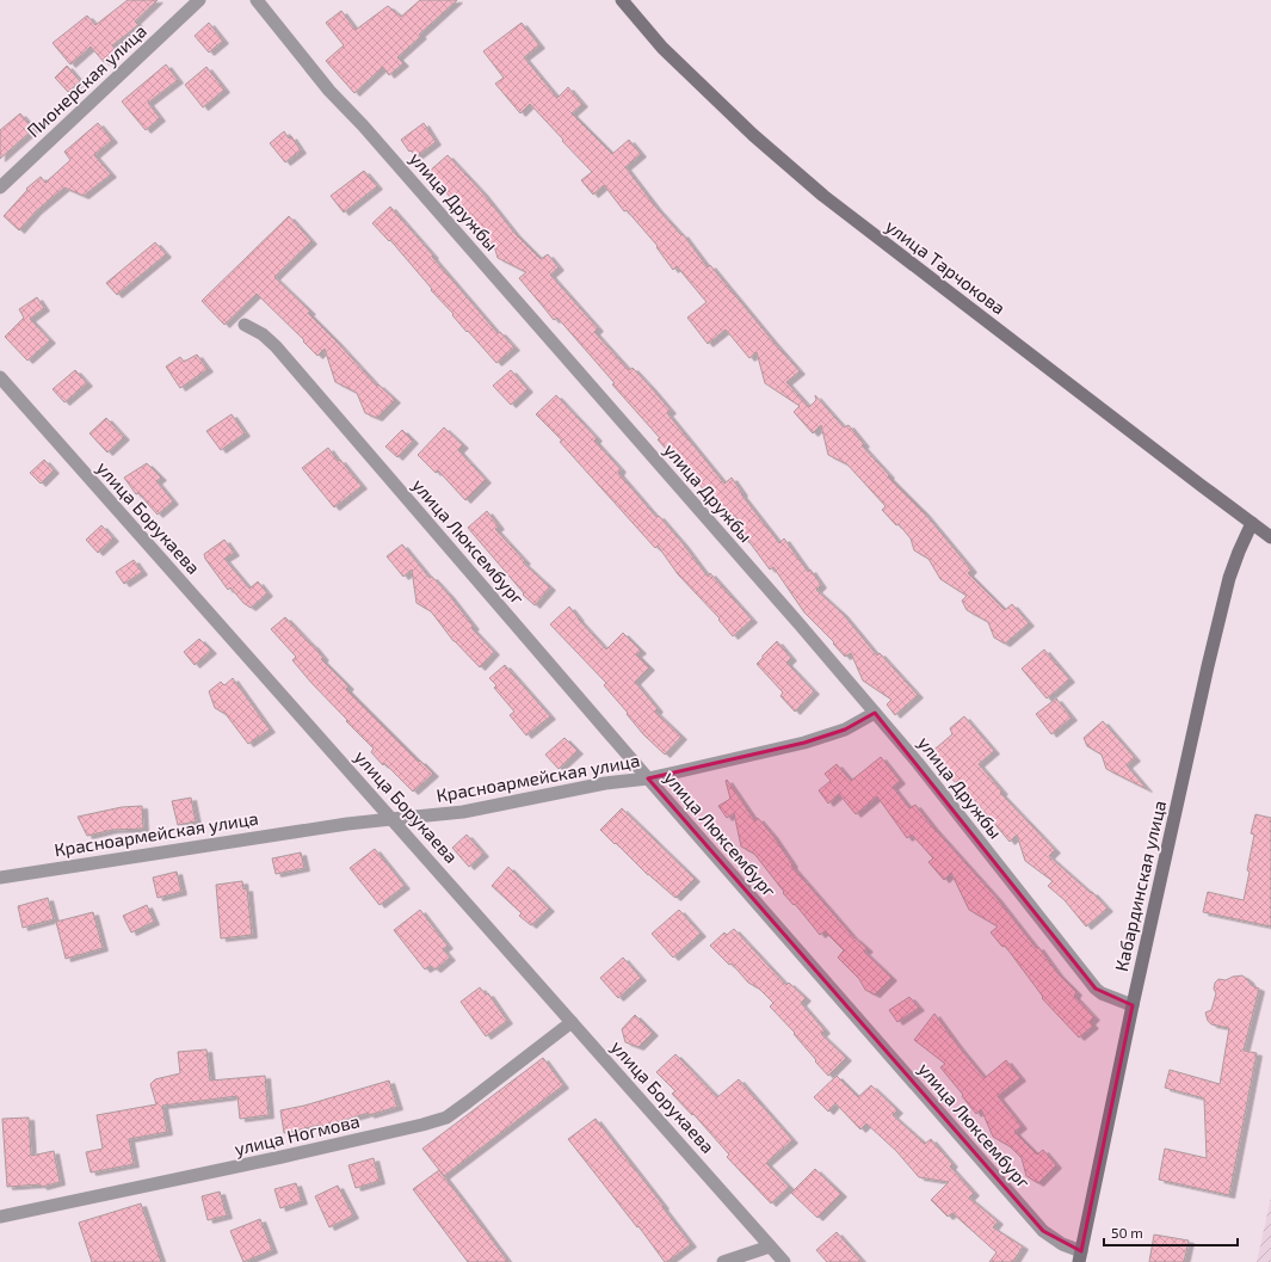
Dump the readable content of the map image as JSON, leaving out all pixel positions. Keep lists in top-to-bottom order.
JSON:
{
  "streets": {
    "main road": ["улица Тарчокова", "Кабардинская улица"],
    "street": [
      "Пионерская улица",
      "улица Дружбы",
      "улица Борукаева",
      "улица Люксембург",
      "Красноармейская улица",
      "улица Ногмова"
    ]
  },
  "crossings": [
    ["улица Дружбы", "Красноармейская улица"],
    ["улица Дружбы", "Кабардинская улица"],
    ["улица Тарчокова", "Кабардинская улица"],
    ["улица Борукаева", "Красноармейская улица"],
    ["улица Борукаева", "улица Ногмова"],
    ["улица Люксембург", "Красноармейская улица"],
    ["улица Люксембург", "Кабардинская улица"]
  ],
  "scale_bar": "50 m"
}
